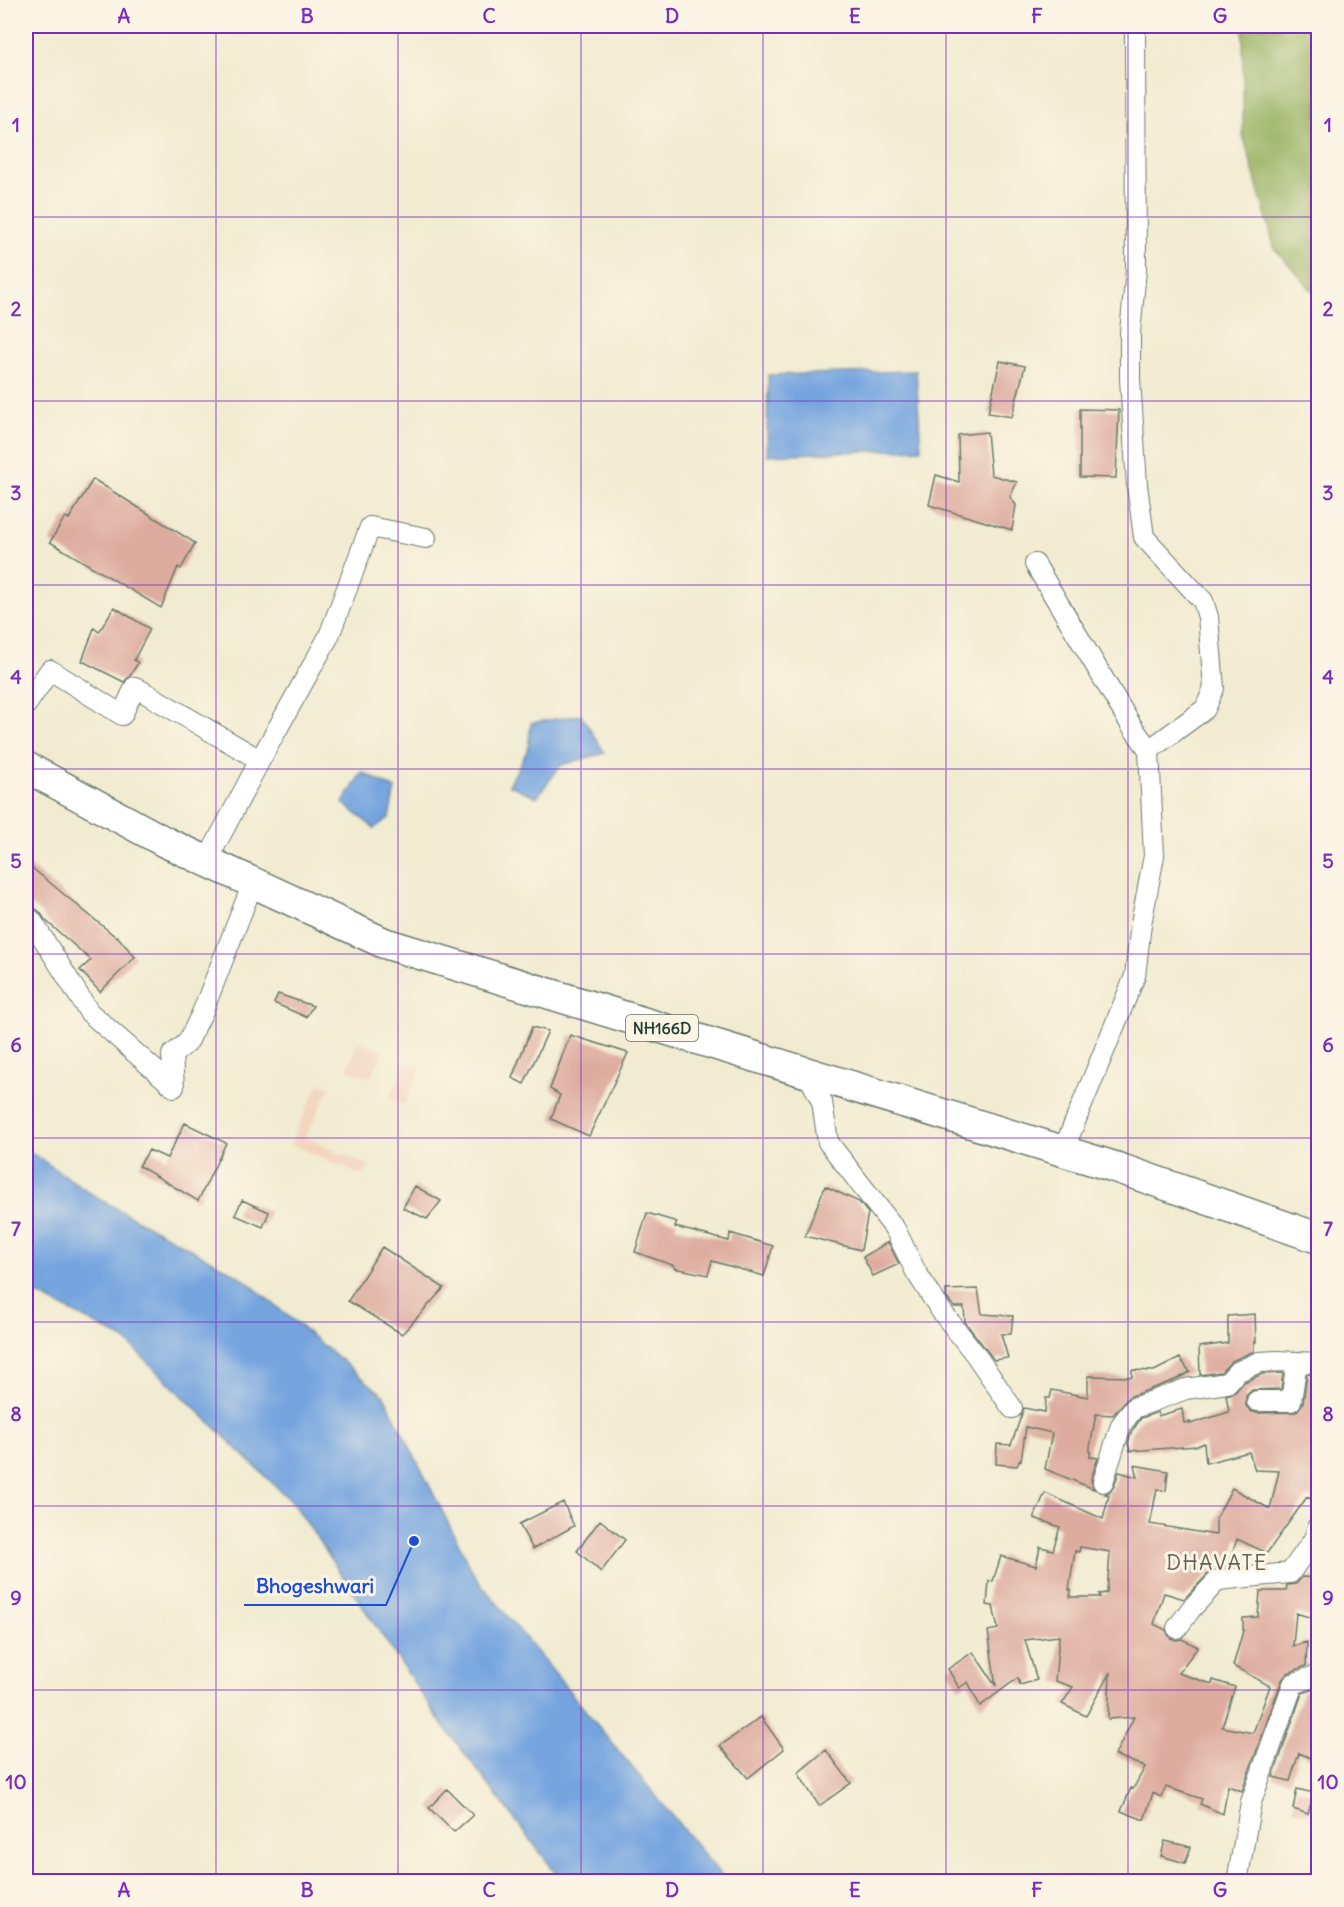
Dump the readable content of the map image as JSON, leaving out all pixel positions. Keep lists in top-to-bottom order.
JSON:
{
  "streets": {
    "highway": ["NH166D"]
  },
  "districts": ["DHAVATE"],
  "places": ["Bhogeshwari"],
  "grid": {
    "columns": [
      "A",
      "B",
      "C",
      "D",
      "E",
      "F",
      "G"
    ],
    "rows": [
      "1",
      "2",
      "3",
      "4",
      "5",
      "6",
      "7",
      "8",
      "9",
      "10"
    ]
  }
}
